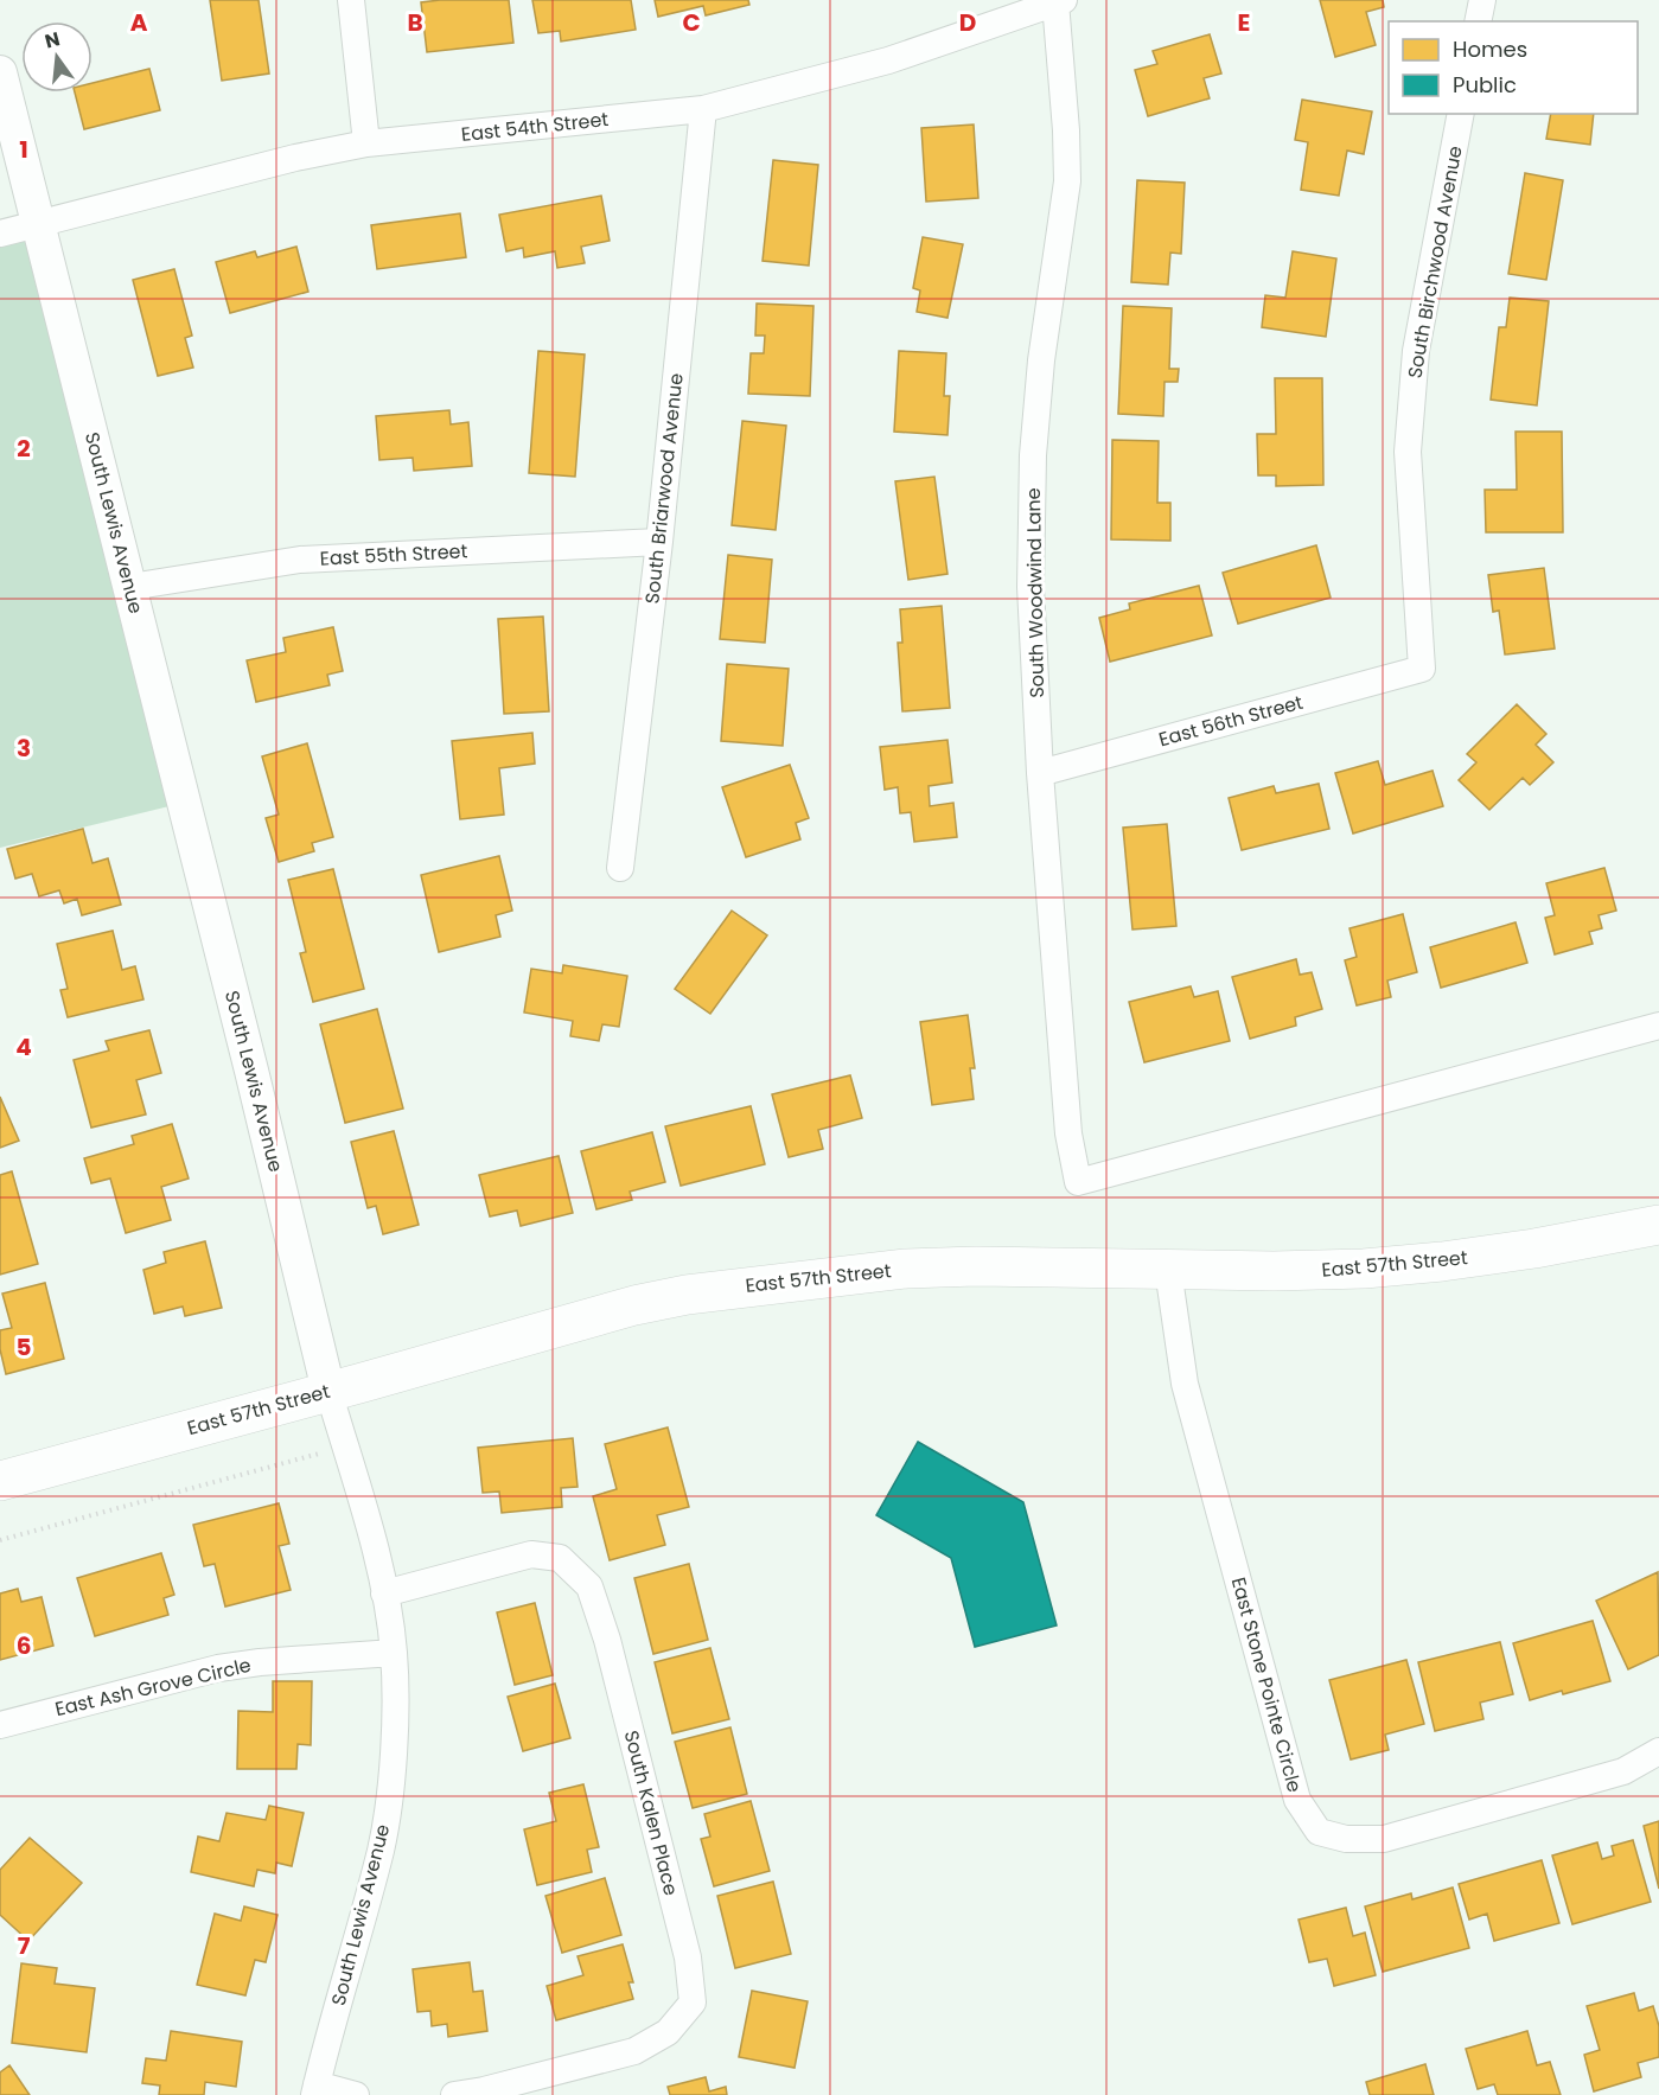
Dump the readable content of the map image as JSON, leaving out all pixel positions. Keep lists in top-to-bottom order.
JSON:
{
  "streets": {
    "main road": ["East 57th Street"],
    "street": [
      "East 54th Street",
      "South Birchwood Avenue",
      "South Briarwood Avenue",
      "South Lewis Avenue",
      "East 55th Street",
      "South Woodwind Lane",
      "East 56th Street",
      "East Stone Pointe Circle",
      "East Ash Grove Circle",
      "South Kalen Place"
    ]
  },
  "crossings": [
    ["East 54th Street", "South Briarwood Avenue"],
    ["East 54th Street", "South Lewis Avenue"],
    ["East 54th Street", "South Woodwind Lane"],
    ["South Birchwood Avenue", "East 56th Street"],
    ["South Briarwood Avenue", "East 55th Street"],
    ["South Lewis Avenue", "East 55th Street"],
    ["South Lewis Avenue", "East 57th Street"],
    ["South Lewis Avenue", "East Ash Grove Circle"],
    ["South Lewis Avenue", "South Kalen Place"],
    ["South Woodwind Lane", "East 56th Street"],
    ["East 57th Street", "East Stone Pointe Circle"]
  ],
  "legend": ["Homes", "Public"],
  "north": "top",
  "grid": {
    "columns": [
      "A",
      "B",
      "C",
      "D",
      "E"
    ],
    "rows": [
      "1",
      "2",
      "3",
      "4",
      "5",
      "6",
      "7"
    ]
  }
}
